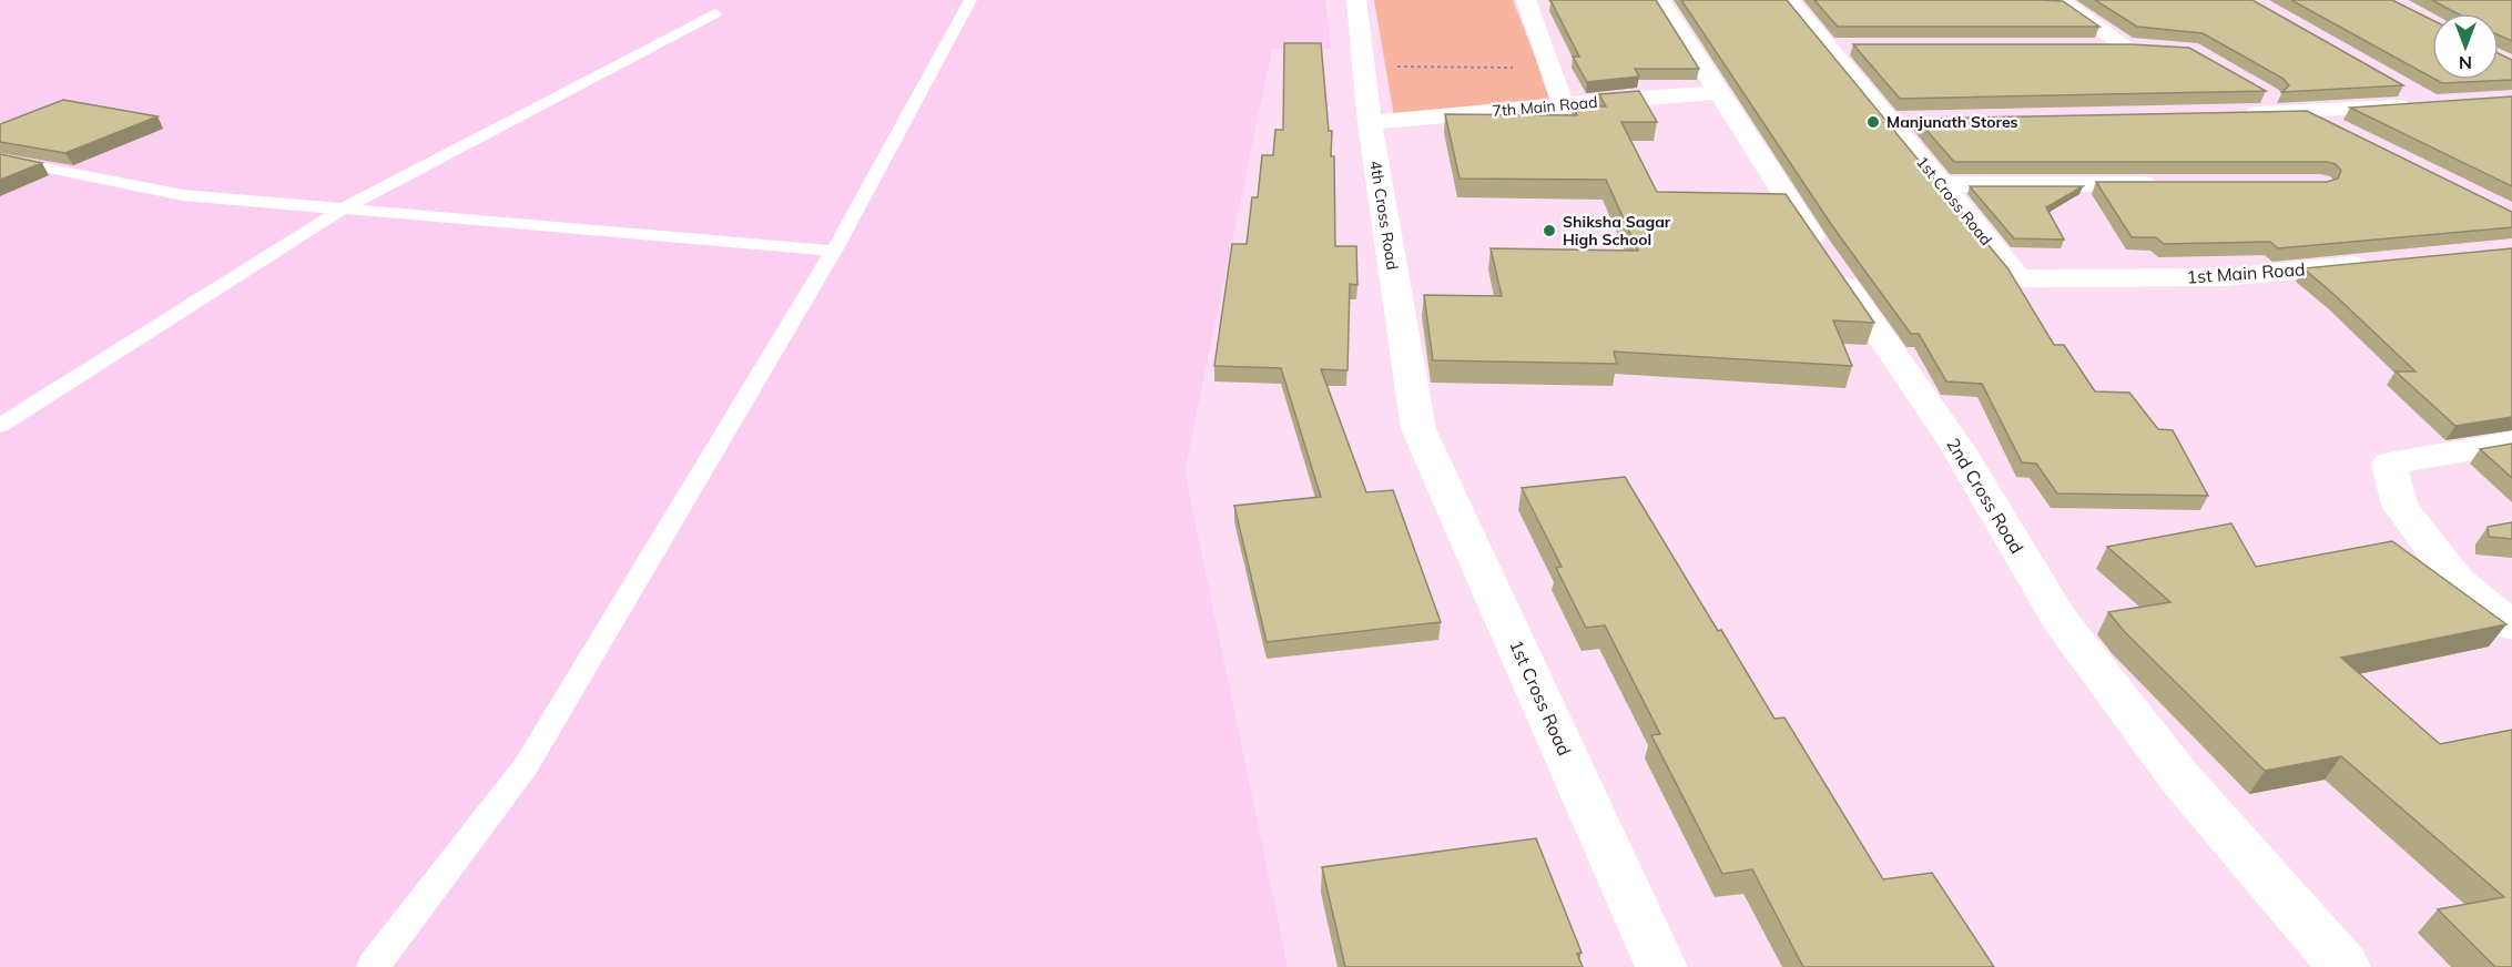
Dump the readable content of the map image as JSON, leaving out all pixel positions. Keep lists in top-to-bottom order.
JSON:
{
  "streets": {
    "street": [
      "7th Main Road",
      "1st Cross Road",
      "4th Cross Road",
      "1st Main Road",
      "2nd Cross Road"
    ]
  },
  "crossings": [
    ["7th Main Road", "4th Cross Road"],
    ["7th Main Road", "2nd Cross Road"],
    ["1st Cross Road", "4th Cross Road"],
    ["1st Cross Road", "1st Main Road"]
  ],
  "places": ["Manjunath Stores", "Shiksha Sagar High School"],
  "north": "bottom"
}
